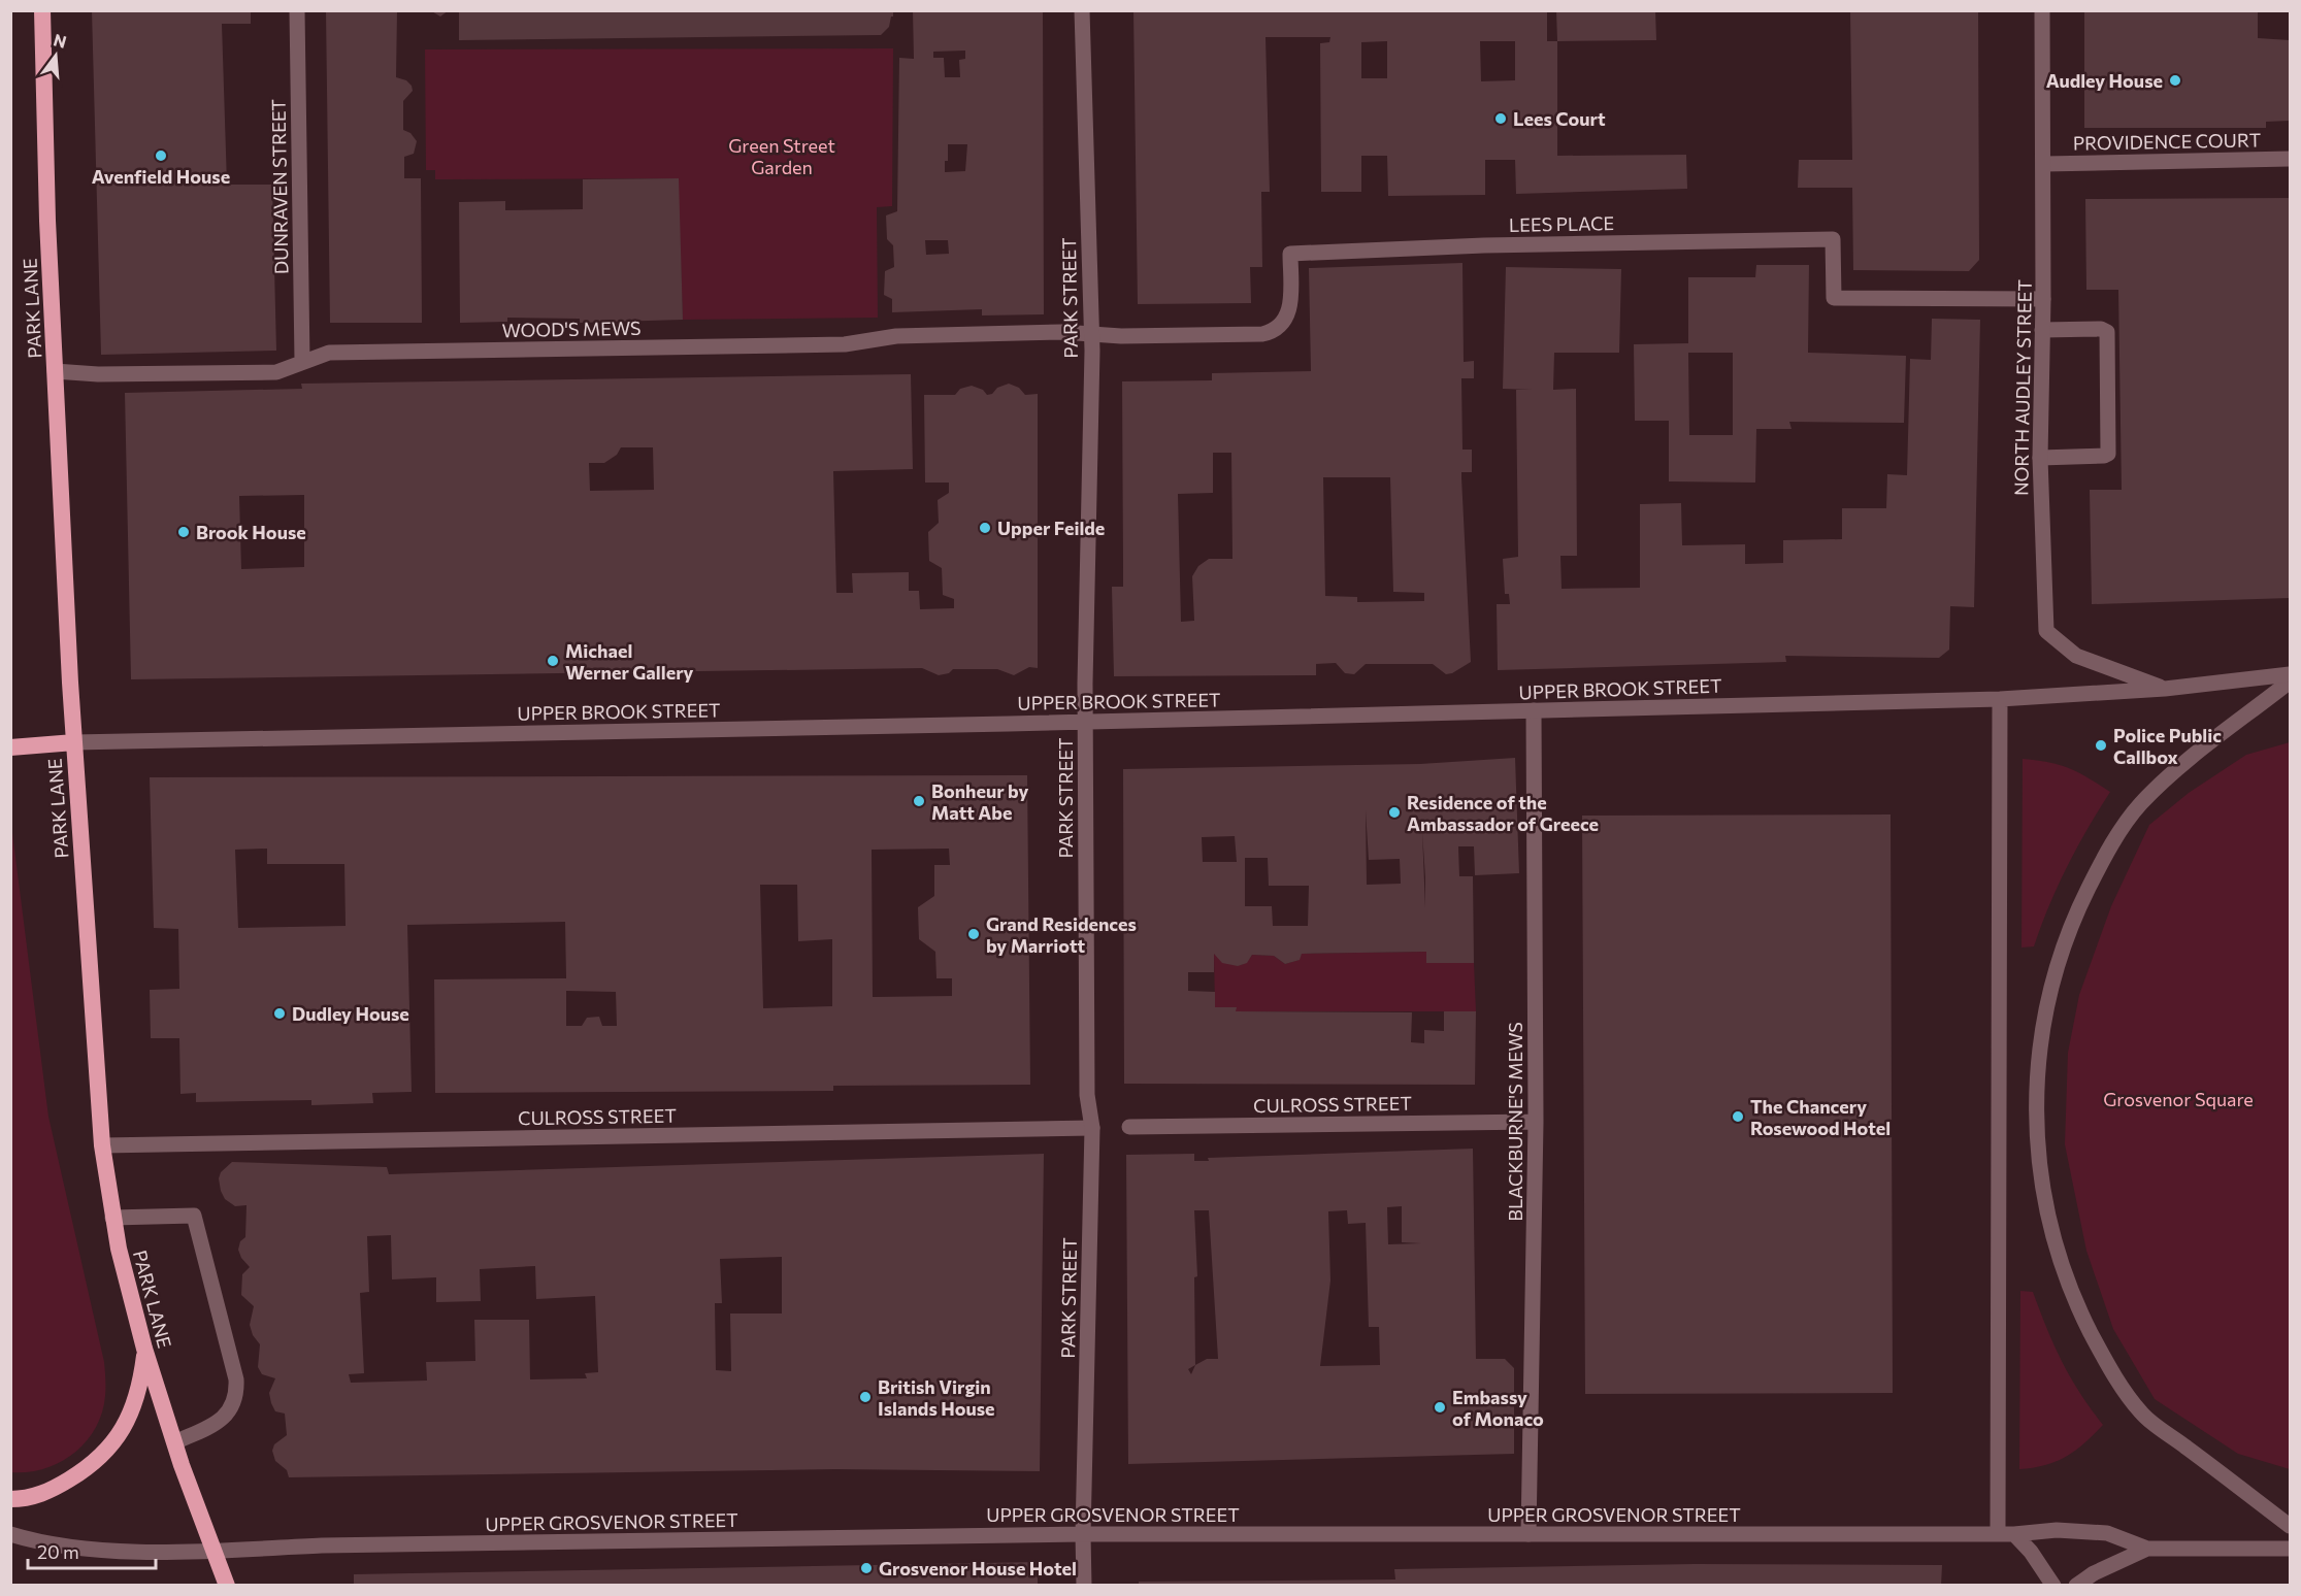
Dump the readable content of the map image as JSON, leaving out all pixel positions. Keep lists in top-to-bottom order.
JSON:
{
  "streets": {
    "highway": ["PARK LANE"],
    "street": [
      "PROVIDENCE COURT",
      "DUNRAVEN STREET",
      "LEES PLACE",
      "PARK STREET",
      "WOOD'S MEWS",
      "NORTH AUDLEY STREET",
      "UPPER BROOK STREET",
      "CULROSS STREET",
      "BLACKBURNE'S MEWS",
      "UPPER GROSVENOR STREET"
    ]
  },
  "crossings": [
    ["PROVIDENCE COURT", "NORTH AUDLEY STREET"],
    ["DUNRAVEN STREET", "WOOD'S MEWS"],
    ["LEES PLACE", "PARK STREET"],
    ["LEES PLACE", "WOOD'S MEWS"],
    ["LEES PLACE", "NORTH AUDLEY STREET"],
    ["PARK STREET", "WOOD'S MEWS"],
    ["PARK STREET", "UPPER BROOK STREET"],
    ["PARK STREET", "CULROSS STREET"],
    ["PARK STREET", "UPPER GROSVENOR STREET"],
    ["PARK LANE", "WOOD'S MEWS"],
    ["PARK LANE", "UPPER BROOK STREET"],
    ["PARK LANE", "CULROSS STREET"],
    ["PARK LANE", "UPPER GROSVENOR STREET"],
    ["NORTH AUDLEY STREET", "UPPER BROOK STREET"],
    ["UPPER BROOK STREET", "BLACKBURNE'S MEWS"],
    ["CULROSS STREET", "BLACKBURNE'S MEWS"],
    ["BLACKBURNE'S MEWS", "UPPER GROSVENOR STREET"]
  ],
  "parks": ["Green Street Garden", "Grosvenor Square"],
  "places": [
    "Audley House",
    "Lees Court",
    "Avenfield House",
    "Upper Feilde",
    "Brook House",
    "Michael Werner Gallery",
    "Police Public Callbox",
    "Bonheur by Matt Abe",
    "Residence of the Ambassador of Greece",
    "Grand Residences by Marriott",
    "Dudley House",
    "The Chancery Rosewood Hotel",
    "British Virgin Islands House",
    "Embassy of Monaco",
    "Grosvenor House Hotel"
  ],
  "scale_bar": "20 m",
  "north": "top"
}
